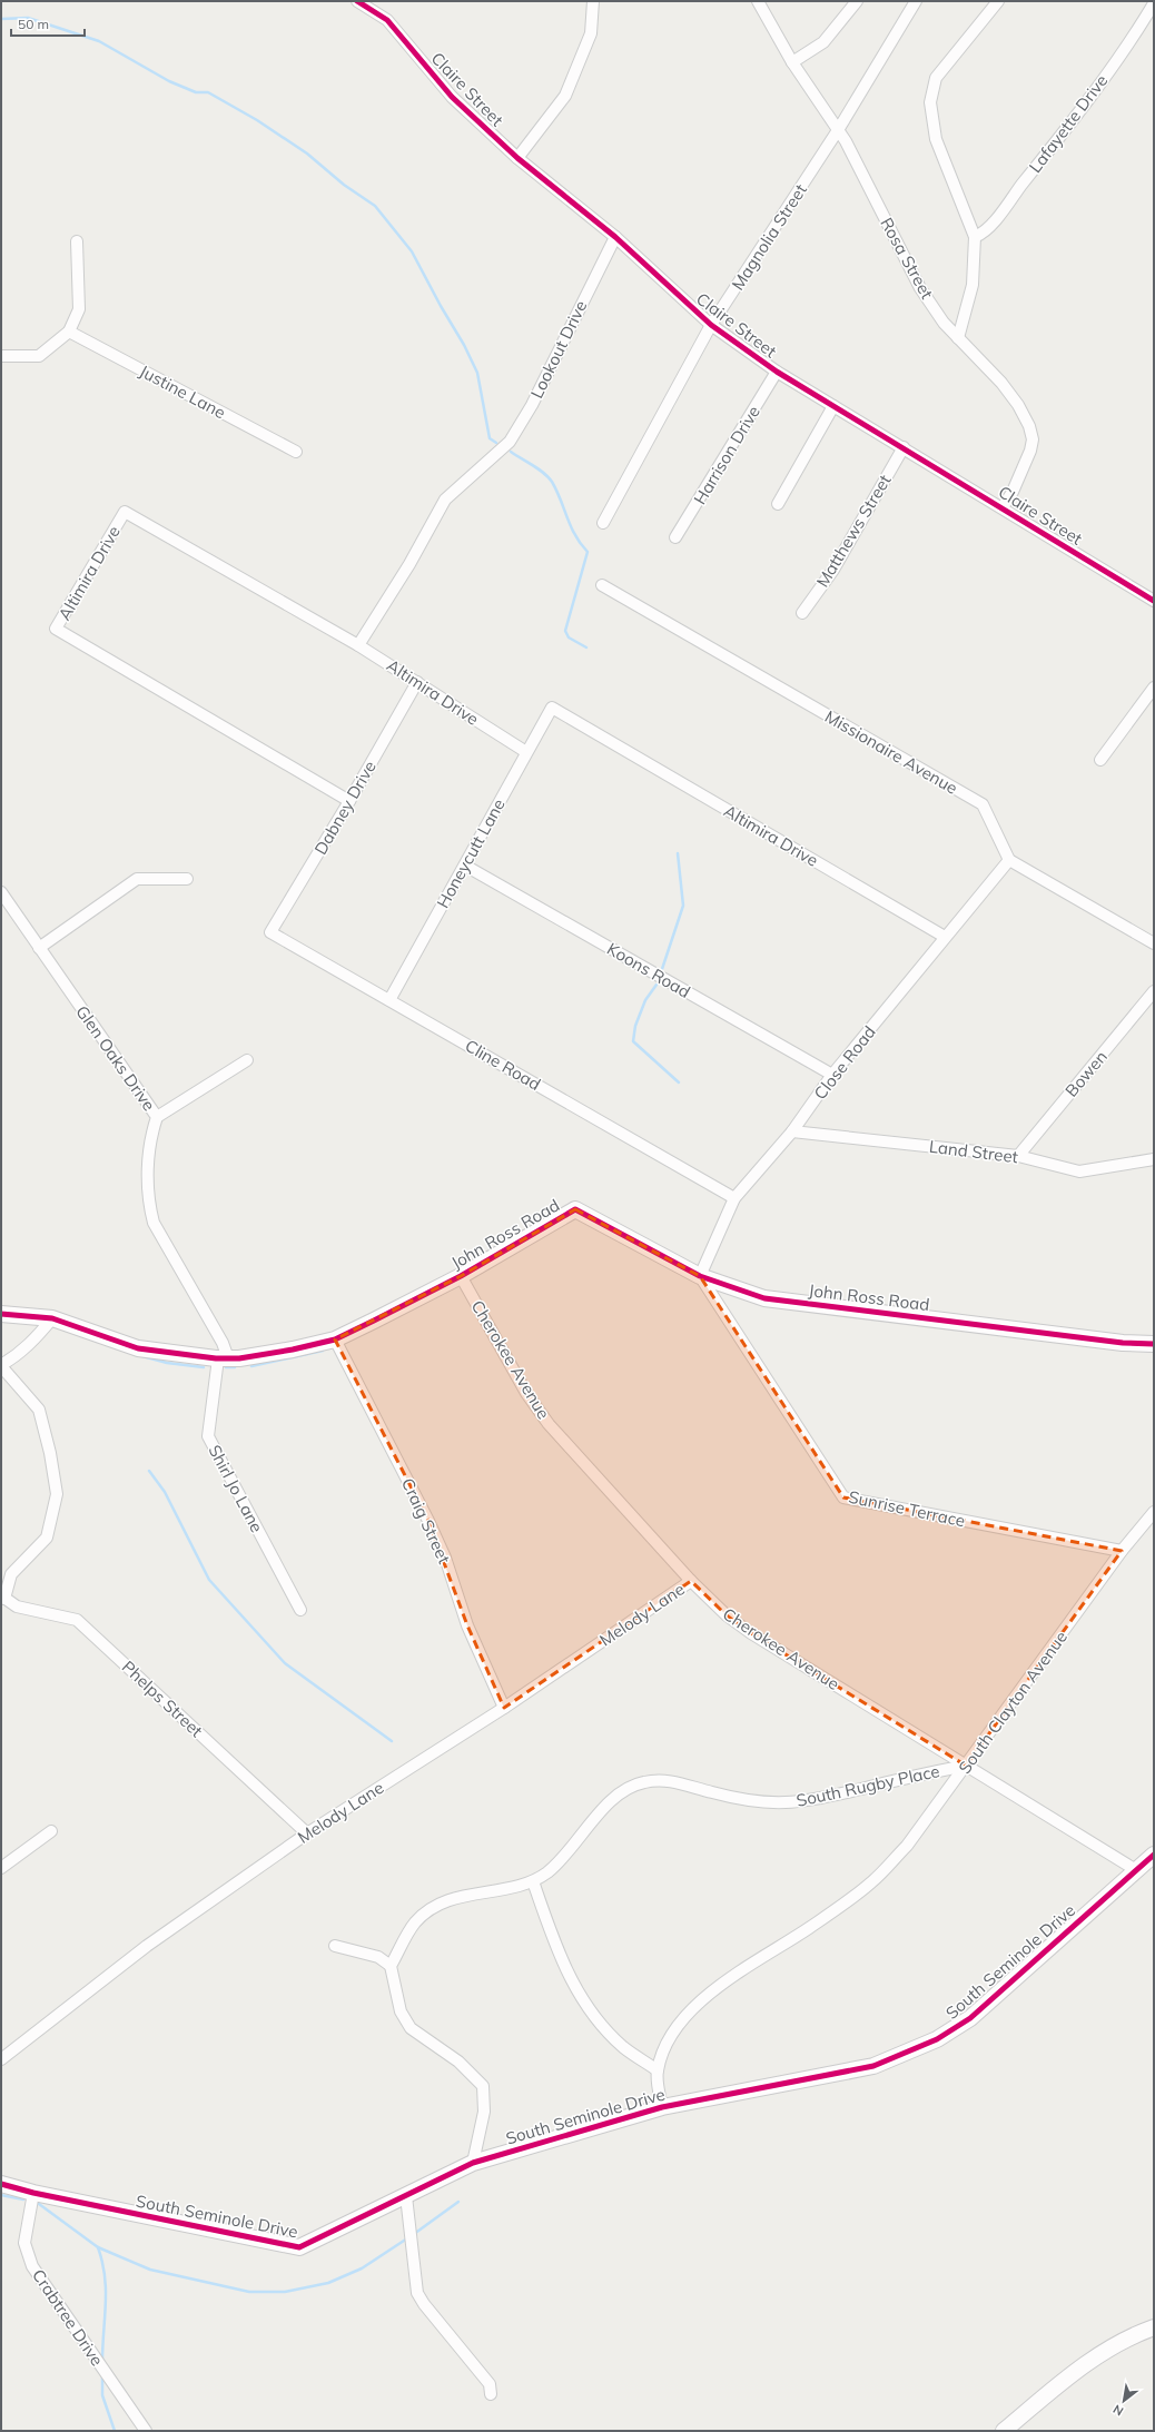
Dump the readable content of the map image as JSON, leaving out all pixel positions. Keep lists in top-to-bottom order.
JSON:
{
  "streets": {
    "street": [
      "Claire Street",
      "Lafayette Drive",
      "Magnolia Street",
      "Rosa Street",
      "Lookout Drive",
      "Justine Lane",
      "Harrison Drive",
      "Matthews Street",
      "Altimira Drive",
      "Missionaire Avenue",
      "Dabney Drive",
      "Honeycutt Lane",
      "Koons Road",
      "Glen Oaks Drive",
      "Close Road",
      "Cline Road",
      "Bowen",
      "Land Street",
      "John Ross Road",
      "Cherokee Avenue",
      "Shirl Jo Lane",
      "Sunrise Terrace",
      "Craig Street",
      "Melody Lane",
      "Phelps Street",
      "South Clayton Avenue",
      "South Rugby Place",
      "South Seminole Drive",
      "Crabtree Drive"
    ]
  },
  "crossings": [
    ["Claire Street", "Magnolia Street"],
    ["Claire Street", "Rosa Street"],
    ["Claire Street", "Lookout Drive"],
    ["Claire Street", "Harrison Drive"],
    ["Claire Street", "Matthews Street"],
    ["Magnolia Street", "Rosa Street"],
    ["Lookout Drive", "Altimira Drive"],
    ["Altimira Drive", "Dabney Drive"],
    ["Altimira Drive", "Honeycutt Lane"],
    ["Altimira Drive", "Close Road"],
    ["Missionaire Avenue", "Close Road"],
    ["Dabney Drive", "Cline Road"],
    ["Honeycutt Lane", "Koons Road"],
    ["Honeycutt Lane", "Cline Road"],
    ["Koons Road", "Close Road"],
    ["Glen Oaks Drive", "John Ross Road"],
    ["Glen Oaks Drive", "Shirl Jo Lane"],
    ["Close Road", "Cline Road"],
    ["Close Road", "Land Street"],
    ["Close Road", "John Ross Road"],
    ["Close Road", "Sunrise Terrace"],
    ["Bowen", "Land Street"],
    ["John Ross Road", "Cherokee Avenue"],
    ["John Ross Road", "Shirl Jo Lane"],
    ["John Ross Road", "Sunrise Terrace"],
    ["John Ross Road", "Craig Street"],
    ["Cherokee Avenue", "Melody Lane"],
    ["Cherokee Avenue", "South Clayton Avenue"],
    ["Cherokee Avenue", "South Rugby Place"],
    ["Cherokee Avenue", "South Seminole Drive"],
    ["Sunrise Terrace", "South Clayton Avenue"],
    ["Craig Street", "Melody Lane"],
    ["Melody Lane", "Phelps Street"],
    ["South Clayton Avenue", "South Rugby Place"],
    ["South Clayton Avenue", "South Seminole Drive"],
    ["South Seminole Drive", "Crabtree Drive"]
  ],
  "scale_bar": "50 m",
  "north": "bottom left"
}
